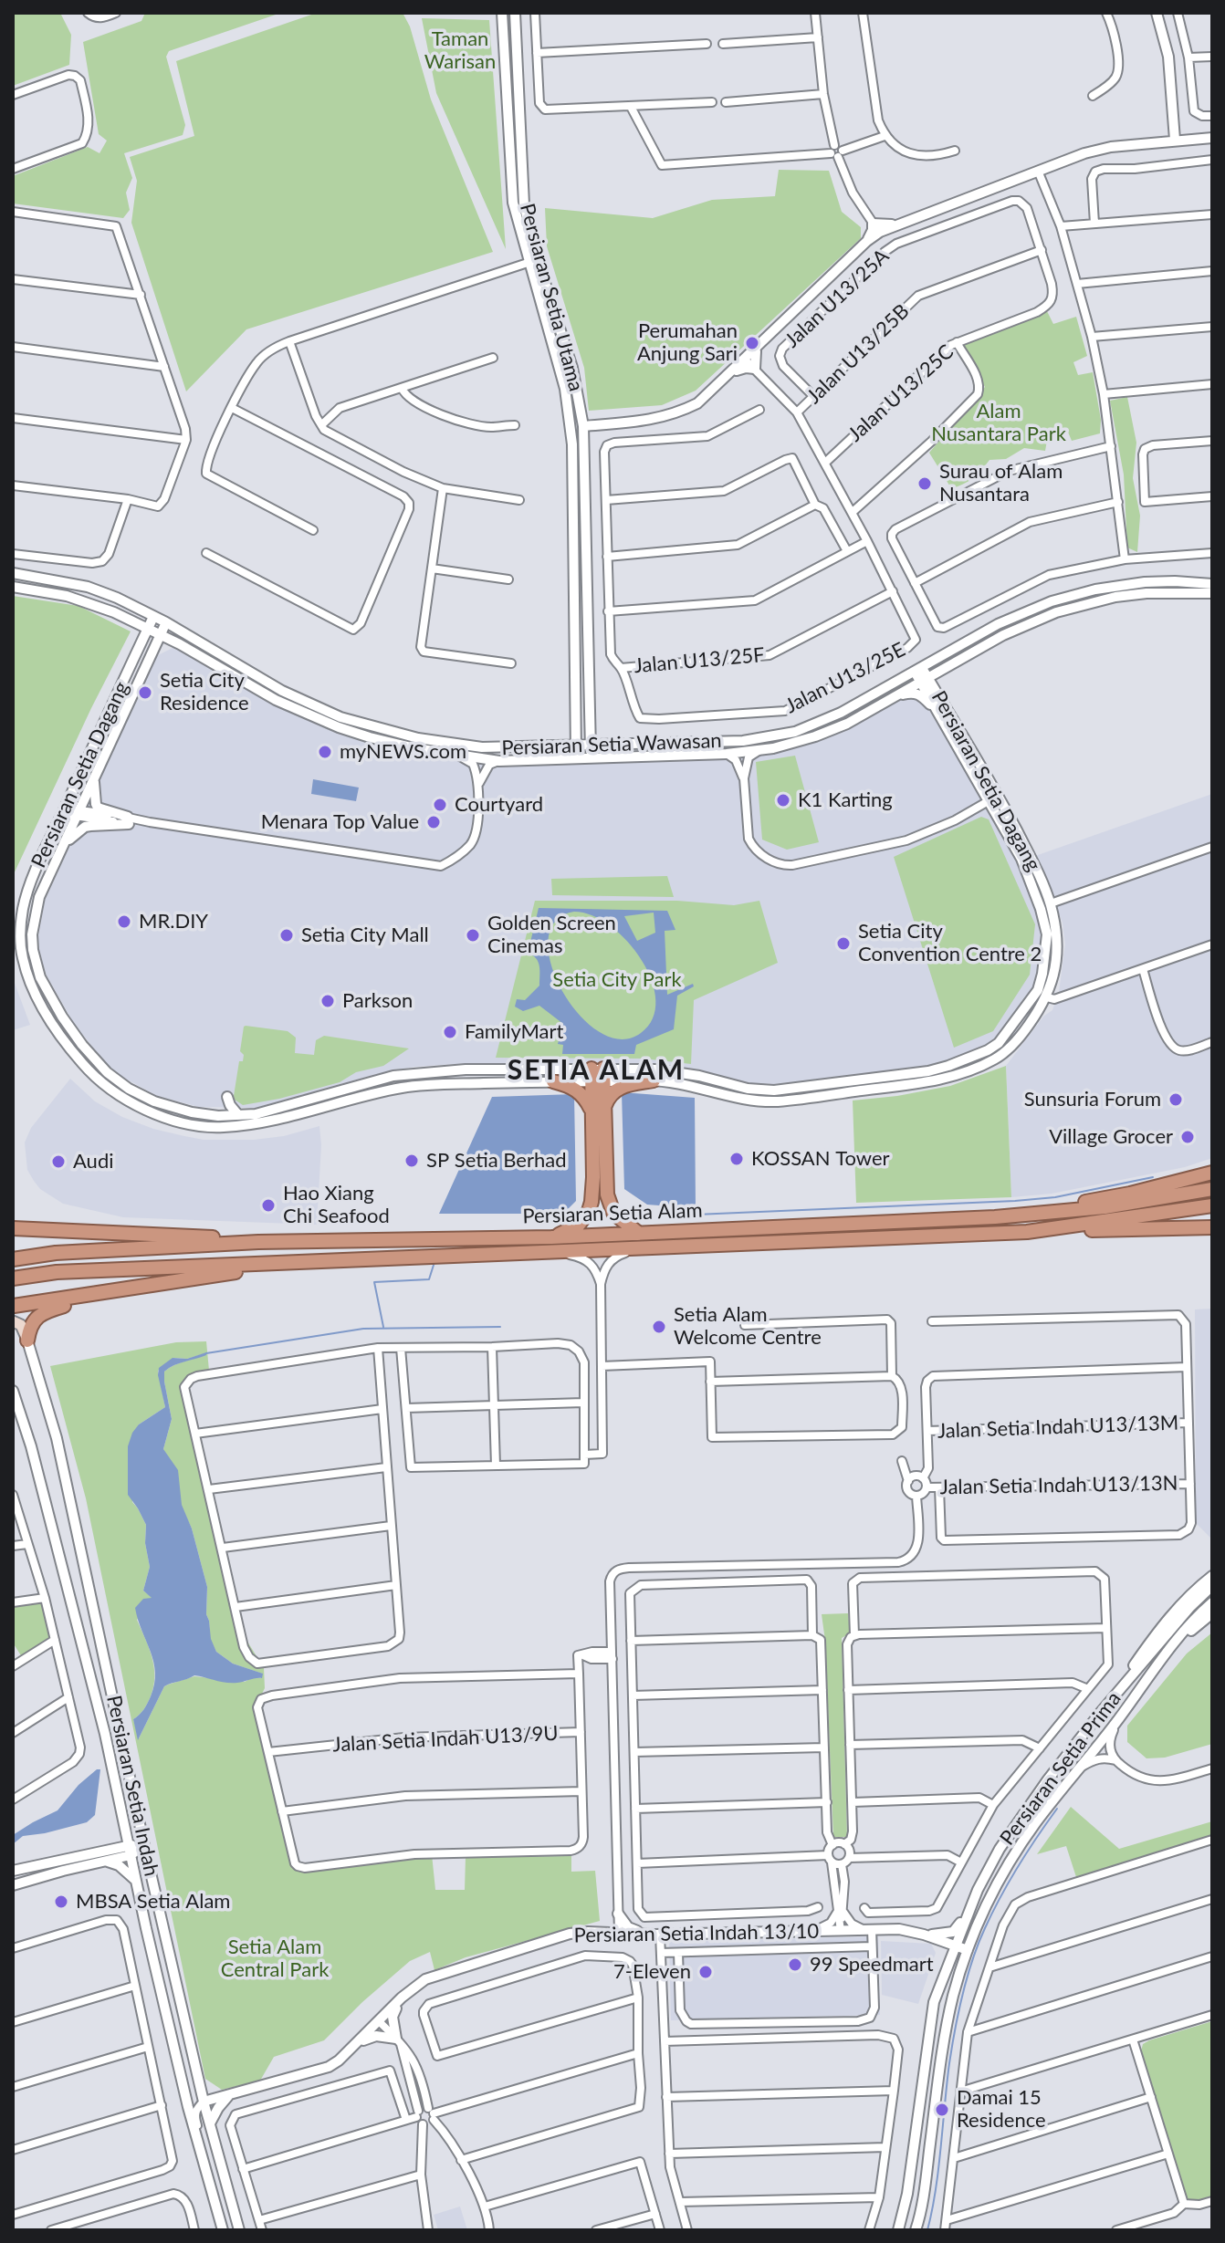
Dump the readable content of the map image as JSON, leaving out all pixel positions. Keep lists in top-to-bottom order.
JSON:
{
  "streets": {
    "highway": ["Persiaran Setia Alam"],
    "street": [
      "Persiaran Setia Utama",
      "Jalan U13/25A",
      "Jalan U13/25B",
      "Jalan U13/25C",
      "Jalan U13/25F",
      "Jalan U13/25E",
      "Persiaran Setia Wawasan",
      "Persiaran Setia Dagang",
      "Jalan Setia Indah U13/13M",
      "Jalan Setia Indah U13/13N",
      "Jalan Setia Indah U13/9U",
      "Persiaran Setia Prima",
      "Persiaran Setia Indah",
      "Persiaran Setia Indah 13/10"
    ]
  },
  "crossings": [
    ["Persiaran Setia Utama", "Persiaran Setia Wawasan"],
    ["Jalan U13/25A", "Jalan U13/25B"],
    ["Jalan U13/25A", "Jalan U13/25C"],
    ["Jalan U13/25B", "Jalan U13/25C"],
    ["Jalan U13/25F", "Jalan U13/25E"],
    ["Persiaran Setia Wawasan", "Persiaran Setia Dagang"],
    ["Persiaran Setia Prima", "Persiaran Setia Indah 13/10"],
    ["Persiaran Setia Indah", "Persiaran Setia Indah 13/10"]
  ],
  "districts": ["SETIA ALAM"],
  "parks": [
    "Taman Warisan",
    "Alam Nusantara Park",
    "Setia City Park",
    "Setia Alam Central Park"
  ],
  "places": [
    "Perumahan Anjung Sari",
    "Surau of Alam Nusantara",
    "Setia City Residence",
    "myNEWS.com",
    "K1 Karting",
    "Courtyard",
    "Menara Top Value",
    "MR.DIY",
    "Setia City Mall",
    "Golden Screen Cinemas",
    "Setia City Convention Centre 2",
    "Parkson",
    "FamilyMart",
    "Sunsuria Forum",
    "Village Grocer",
    "KOSSAN Tower",
    "SP Setia Berhad",
    "Audi",
    "Hao Xiang Chi Seafood",
    "Setia Alam Welcome Centre",
    "MBSA Setia Alam",
    "99 Speedmart",
    "7-Eleven",
    "Damai 15 Residence"
  ]
}
